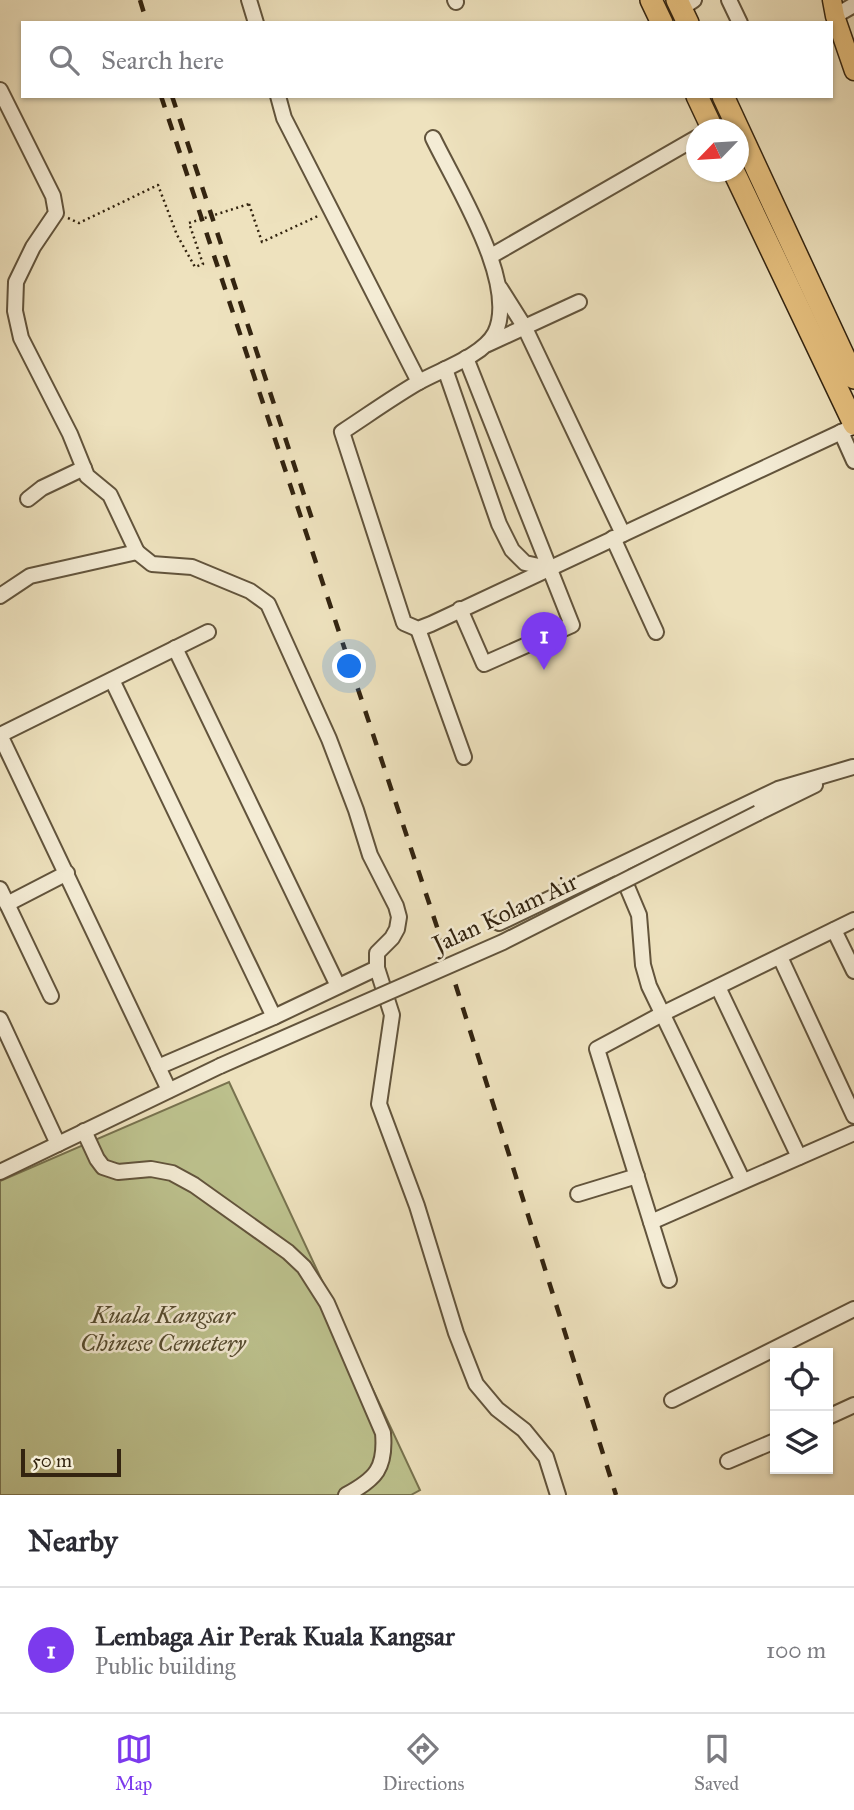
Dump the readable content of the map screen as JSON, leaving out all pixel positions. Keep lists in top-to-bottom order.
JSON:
{
  "streets": {
    "street": ["Jalan Kolam Air"]
  },
  "parks": ["Kuala Kangsar Chinese Cemetery"],
  "scale_bar": "50 m",
  "north": "bottom left",
  "page": {
    "search": "Search here",
    "pins": "1",
    "scale": "50 m",
    "heading": "Nearby",
    "list": [
      {
        "mark": "1",
        "name": "Lembaga Air Perak Kuala Kangsar",
        "note": "Public building",
        "value": "100 m"
      }
    ],
    "nav": ["Map", "Directions", "Saved"]
  }
}
